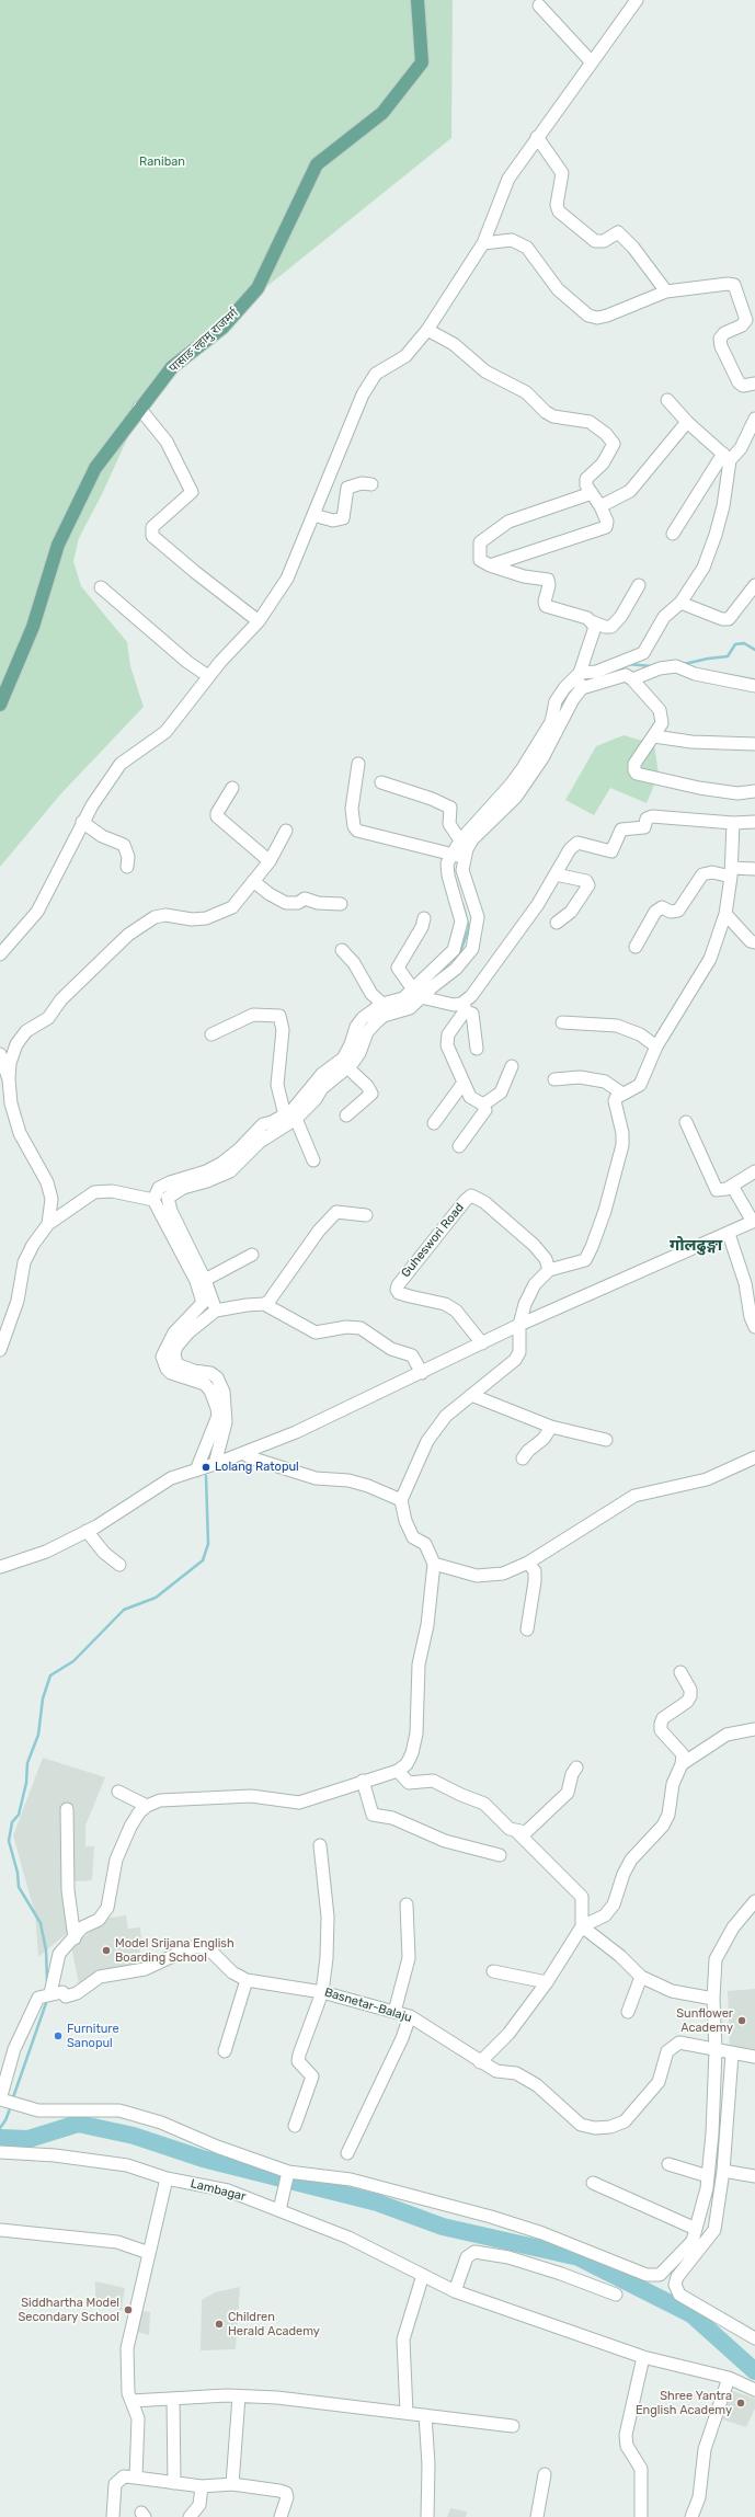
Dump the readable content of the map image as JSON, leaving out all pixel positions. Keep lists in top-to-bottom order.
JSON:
{
  "streets": {
    "main road": ["पासाङ ल्हामु राजमर्ग"],
    "street": ["Guheswori Road", "Basnetar-Balaju", "Lambagar"]
  },
  "districts": ["गोलढुङ्गा"],
  "parks": ["Raniban"],
  "places": [
    "Lolang Ratopul",
    "Model Srijana English Boarding School",
    "Sunflower Academy",
    "Furniture Sanopul",
    "Siddhartha Model Secondary School",
    "Children Herald Academy",
    "Shree Yantra English Academy"
  ]
}
